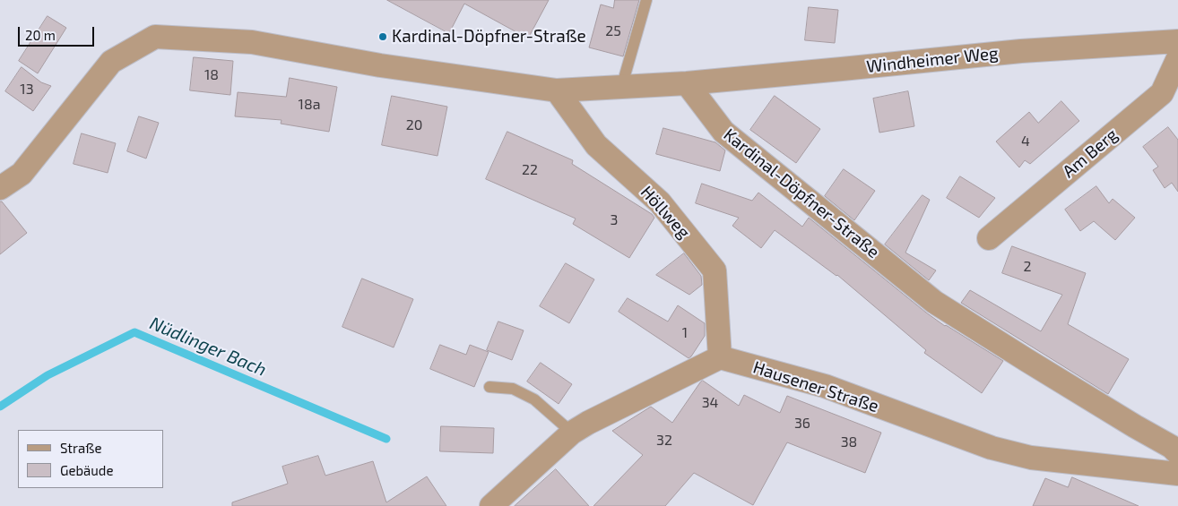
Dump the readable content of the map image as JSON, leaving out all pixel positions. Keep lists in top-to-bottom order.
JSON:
{
  "streets": {
    "street": [
      "Windheimer Weg",
      "Am Berg",
      "Kardinal-Döpfner-Straße",
      "Höllweg",
      "Hausener Straße"
    ]
  },
  "crossings": [
    ["Windheimer Weg", "Kardinal-Döpfner-Straße"],
    ["Höllweg", "Hausener Straße"]
  ],
  "water": ["Nüdlinger Bach"],
  "places": ["Kardinal-Döpfner-Straße"],
  "house_numbers": [
    "25",
    "18",
    "13",
    "18a",
    "20",
    "4",
    "22",
    "3",
    "2",
    "1",
    "34",
    "36",
    "32",
    "38"
  ],
  "legend": ["Straße", "Gebäude"],
  "scale_bar": "20 m"
}
